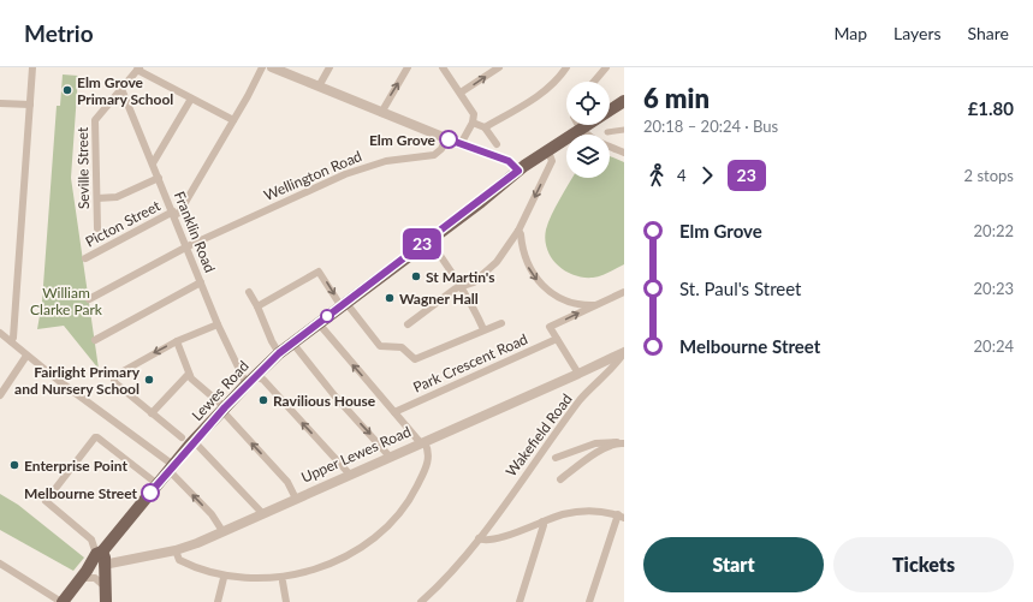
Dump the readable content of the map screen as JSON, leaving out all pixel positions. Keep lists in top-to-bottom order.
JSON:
{
  "streets": {
    "main road": ["Lewes Road"],
    "street": [
      "Seville Street",
      "Wellington Road",
      "Picton Street",
      "Franklin Road",
      "Park Crescent Road",
      "Wakefield Road",
      "Upper Lewes Road"
    ]
  },
  "crossings": [
    ["Seville Street", "Franklin Road"],
    ["Wellington Road", "Franklin Road"],
    ["Picton Street", "Franklin Road"],
    ["Franklin Road", "Lewes Road"],
    ["Lewes Road", "Upper Lewes Road"],
    ["Wakefield Road", "Upper Lewes Road"]
  ],
  "parks": ["William Clarke Park"],
  "places": [
    "Elm Grove Primary School",
    "Elm Grove",
    "St Martin's",
    "Wagner Hall",
    "Fairlight Primary and Nursery School",
    "Ravilious House",
    "Enterprise Point",
    "Melbourne Street"
  ],
  "lines": ["bus line 23"],
  "page": {
    "header": "Metrio",
    "nav": ["Map", "Layers", "Share"],
    "on_map": "23",
    "heading": ["6 min", "20:18 – 20:24 · Bus", "£1.80"],
    "legs": ["4", "23", "2 stops"],
    "list": [
      {
        "name": "Elm Grove",
        "value": "20:22"
      },
      {
        "name": "St. Paul's Street",
        "value": "20:23"
      },
      {
        "name": "Melbourne Street",
        "value": "20:24"
      }
    ],
    "buttons": ["Start", "Tickets"]
  }
}
